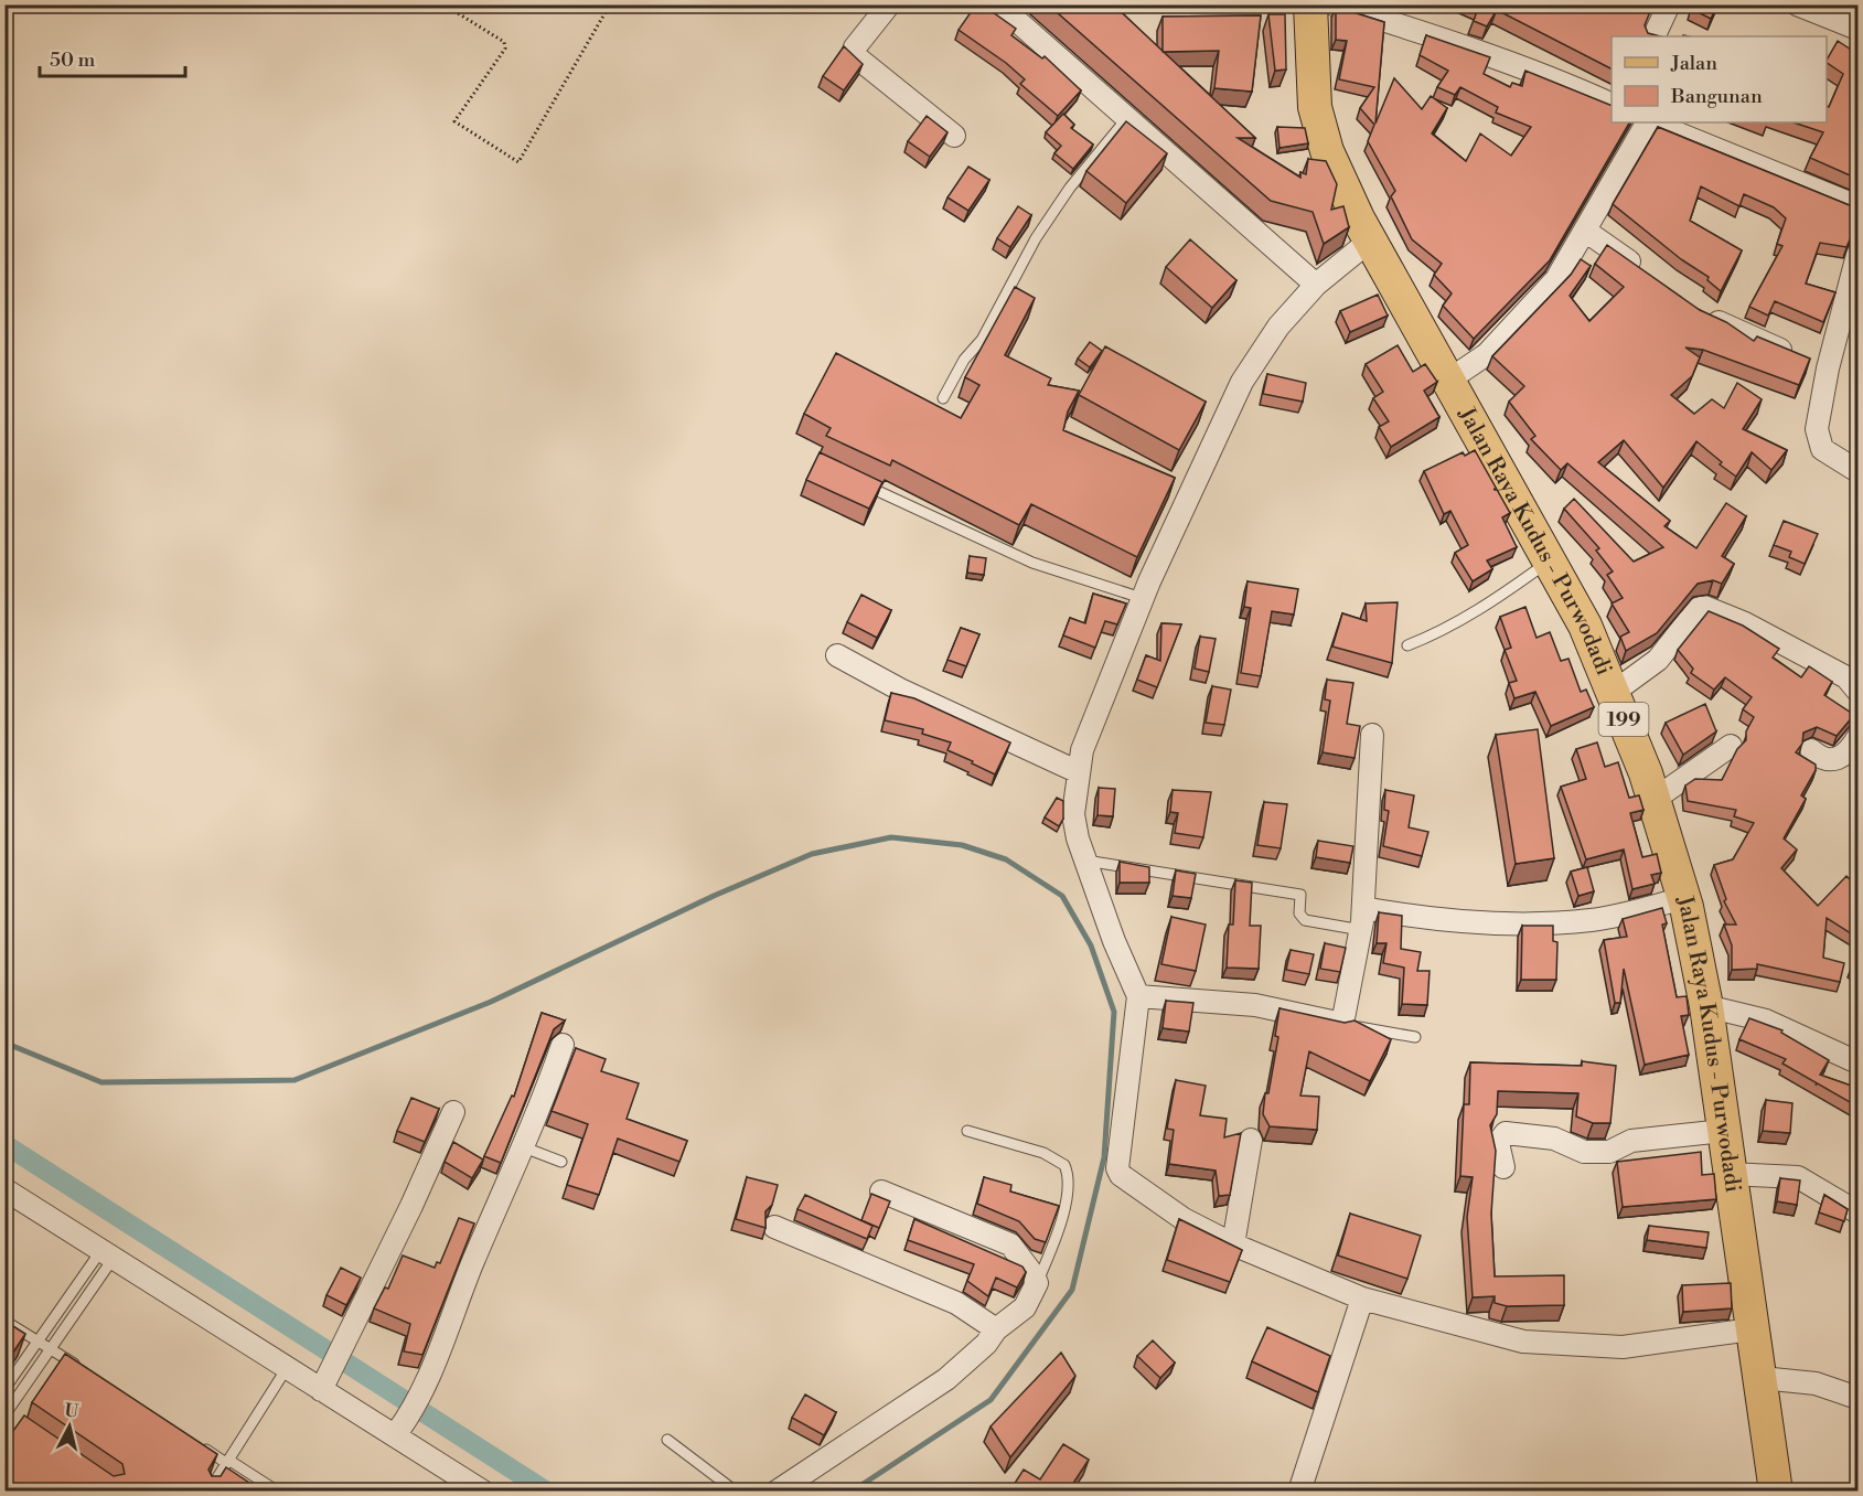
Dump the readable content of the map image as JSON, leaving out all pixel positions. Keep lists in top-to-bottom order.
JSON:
{
  "streets": {
    "main road": ["Jalan Raya Kudus - Purwodadi", "199"]
  },
  "legend": ["Jalan", "Bangunan"],
  "scale_bar": "50 m",
  "north": "top"
}
